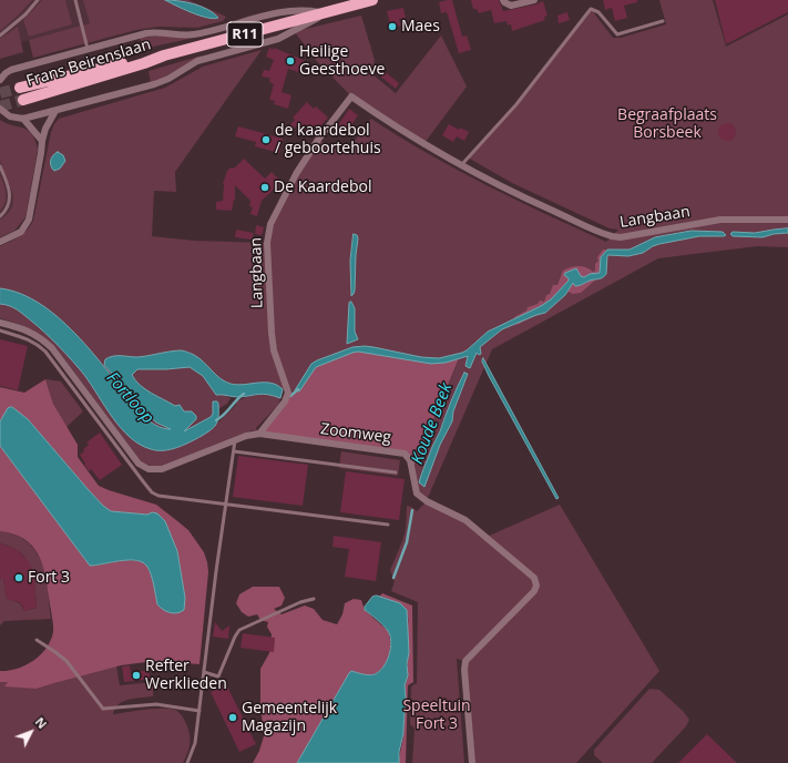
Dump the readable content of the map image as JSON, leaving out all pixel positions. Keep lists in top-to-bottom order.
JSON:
{
  "streets": {
    "main road": ["R11", "Frans Beirenslaan"],
    "street": ["Langbaan", "Zoomweg"]
  },
  "crossings": [
    ["Langbaan", "Zoomweg"]
  ],
  "water": ["Fortloop", "Koude Beek"],
  "parks": ["Begraafplaats Borsbeek", "Speeltuin Fort 3"],
  "places": [
    "Maes",
    "Heilige Geesthoeve",
    "de kaardebol / geboortehuis",
    "De Kaardebol",
    "Fort 3",
    "Refter Werklieden",
    "Gemeentelijk Magazijn"
  ],
  "north": "top right"
}
